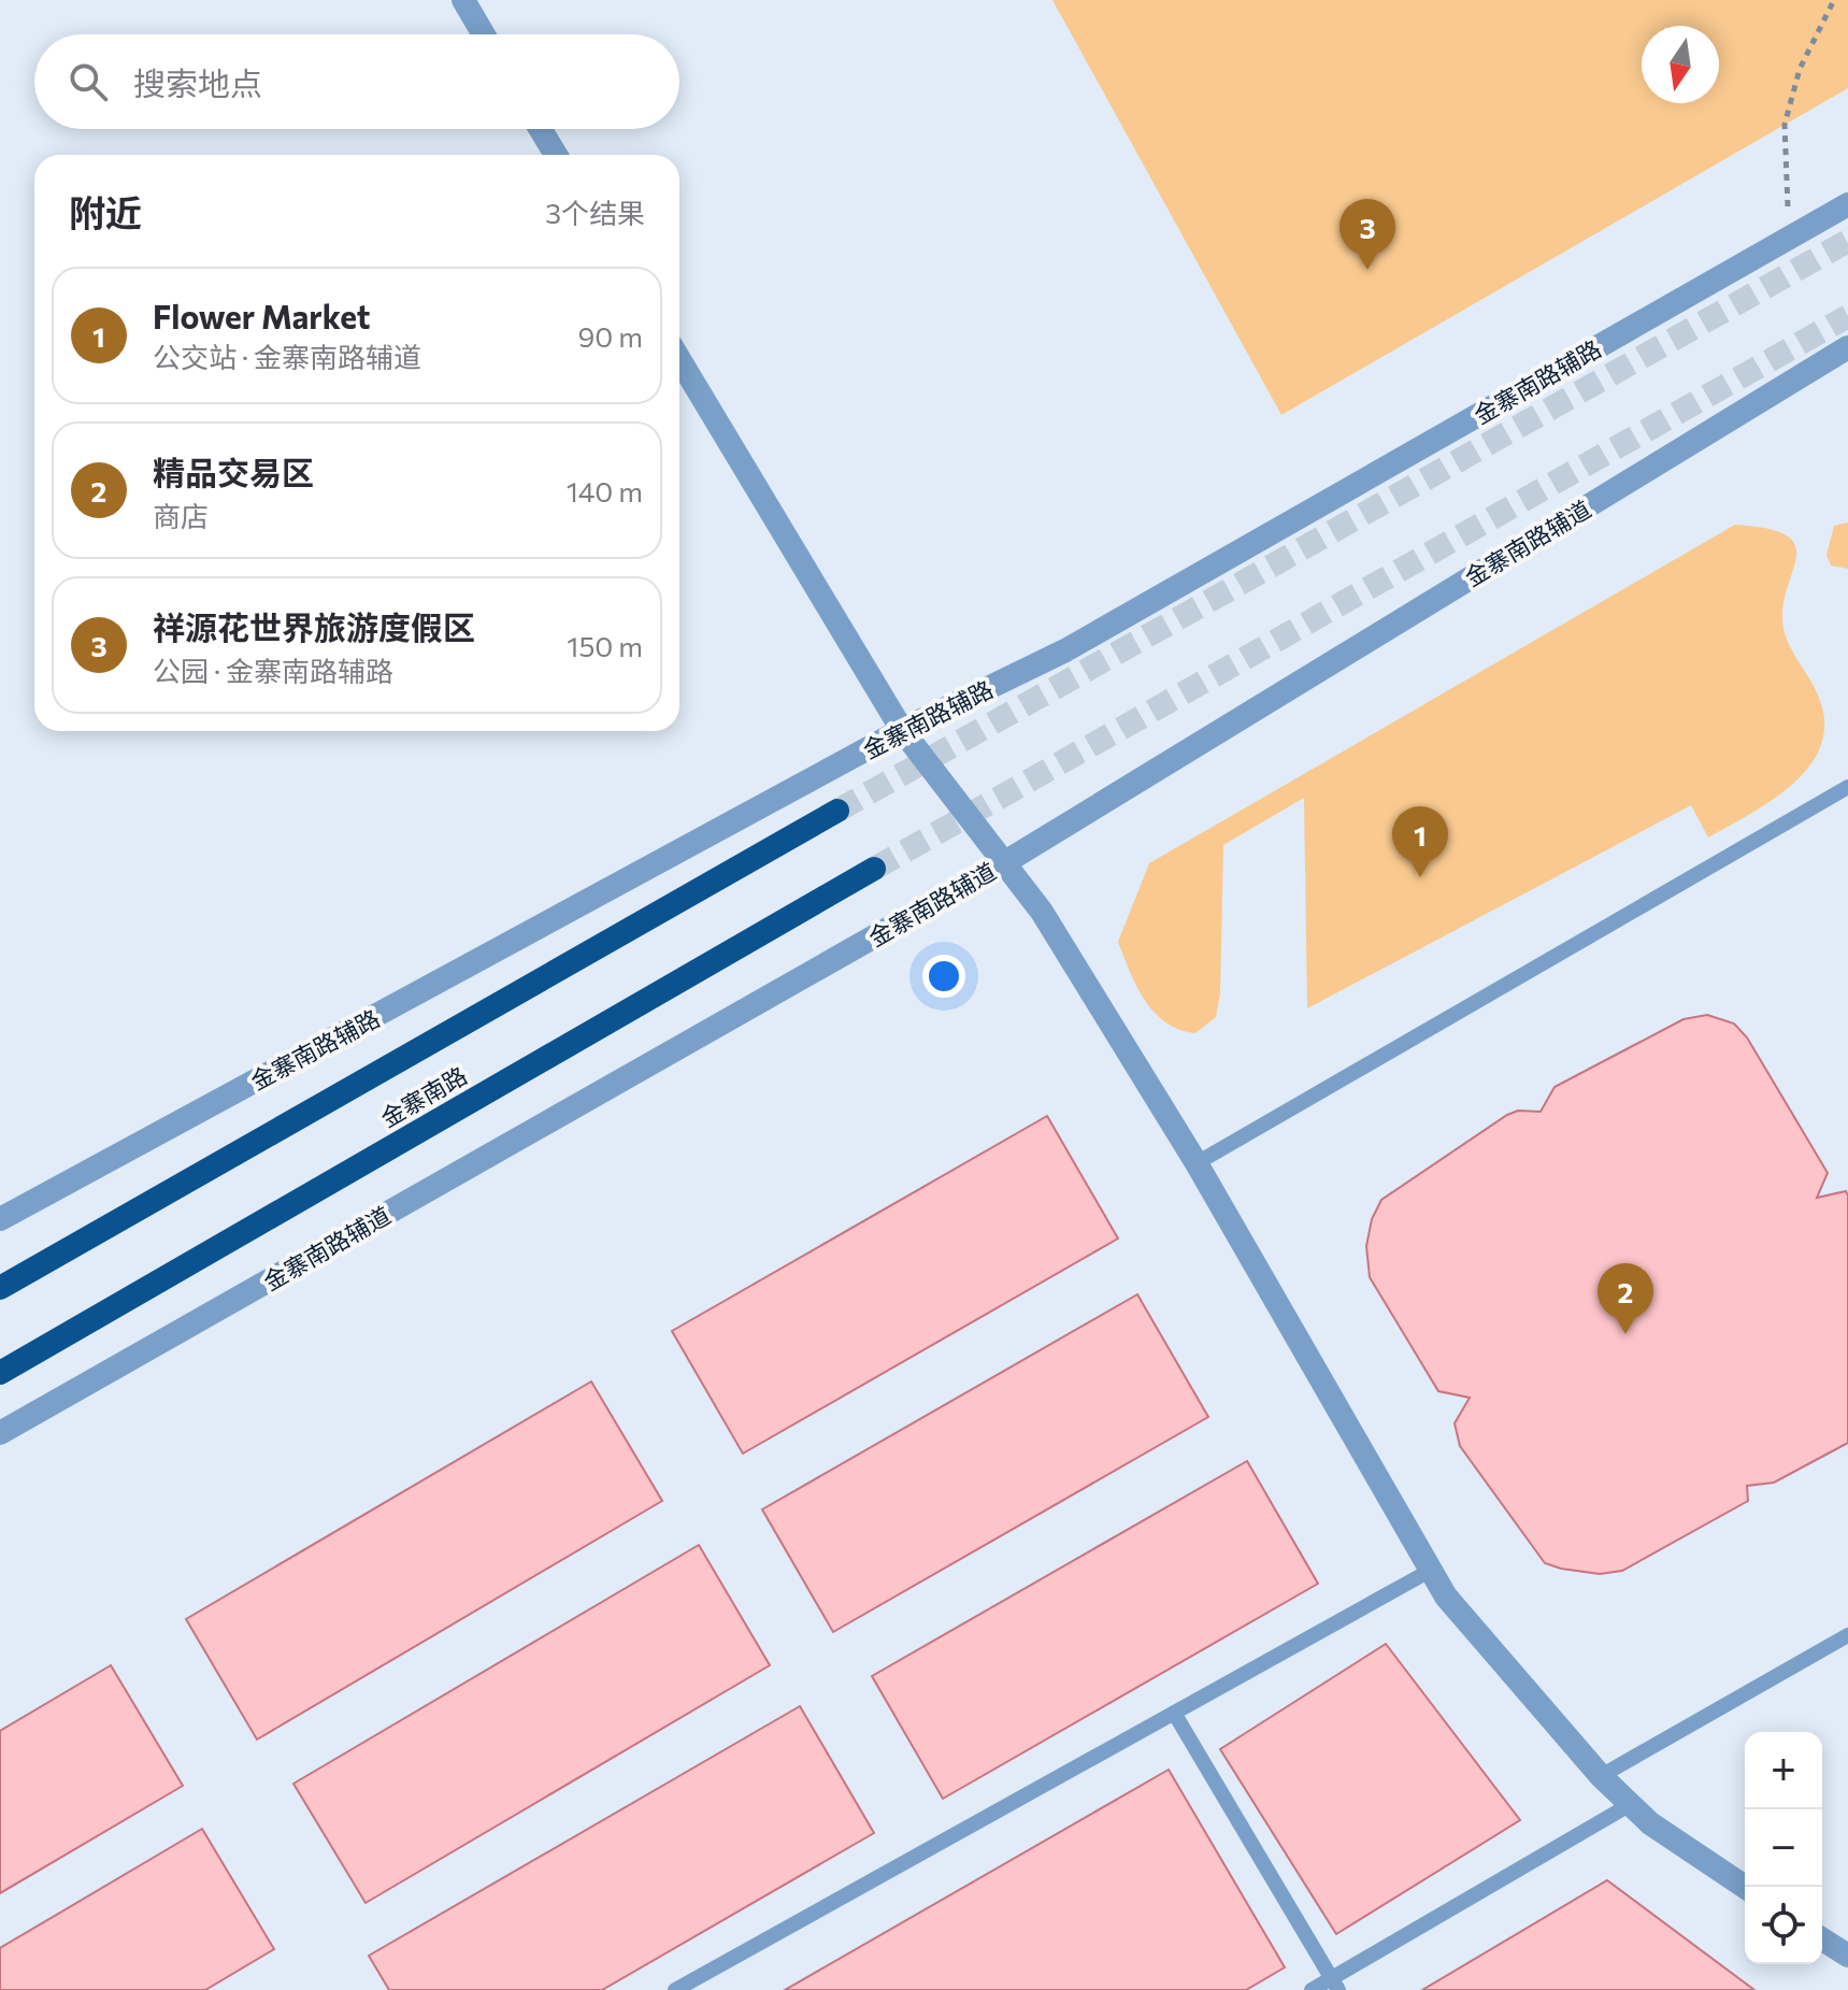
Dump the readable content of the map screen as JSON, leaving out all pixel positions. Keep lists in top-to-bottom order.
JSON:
{
  "streets": {
    "highway": ["金寨南路"],
    "street": ["金寨南路辅路", "金寨南路辅道"]
  },
  "north": "bottom",
  "page": {
    "search": "搜索地点",
    "heading": ["附近", "3个结果"],
    "pins": ["3", "1", "2"],
    "list": [
      {
        "mark": "1",
        "name": "Flower Market",
        "note": "公交站 · 金寨南路辅道",
        "value": "90 m"
      },
      {
        "mark": "2",
        "name": "精品交易区",
        "note": "商店",
        "value": "140 m"
      },
      {
        "mark": "3",
        "name": "祥源花世界旅游度假区",
        "note": "公园 · 金寨南路辅路",
        "value": "150 m"
      }
    ],
    "map_buttons": ["+", "−"]
  }
}
